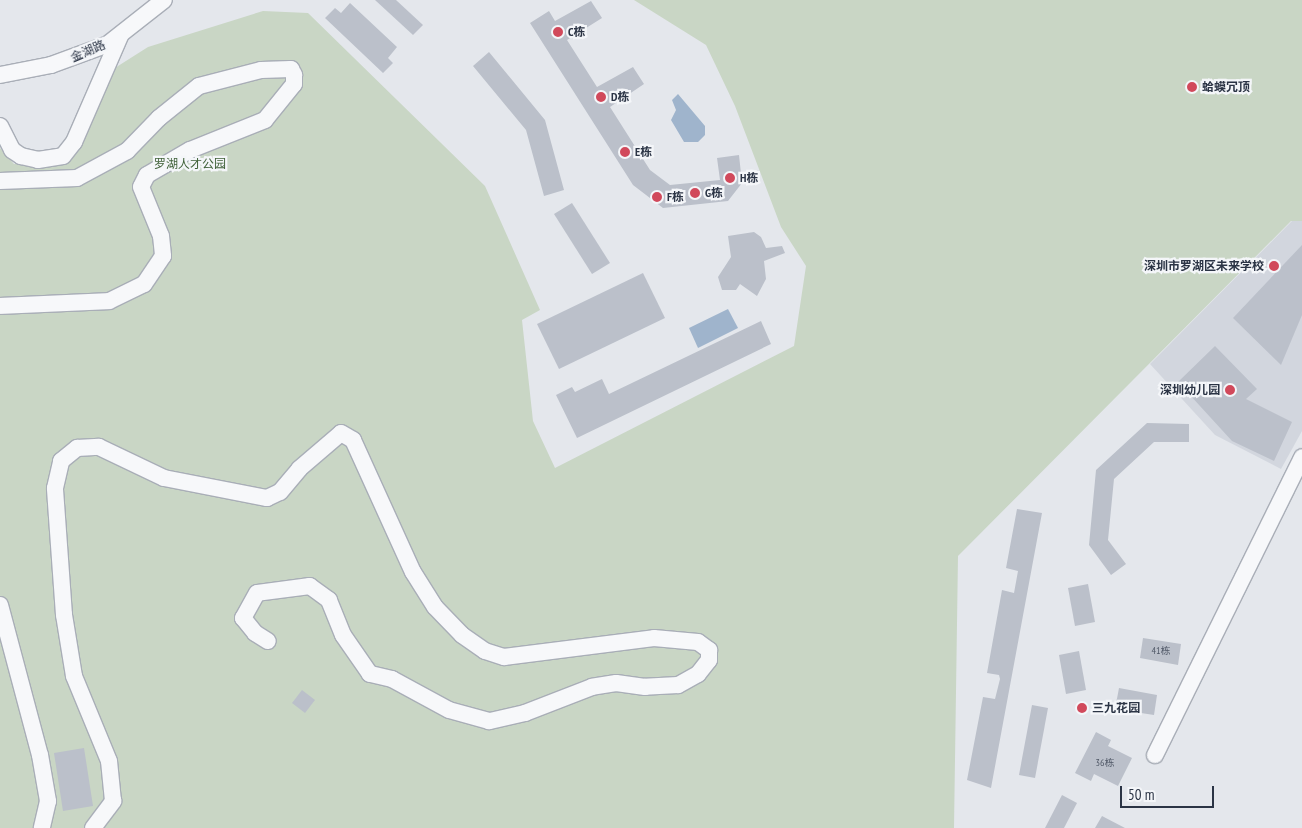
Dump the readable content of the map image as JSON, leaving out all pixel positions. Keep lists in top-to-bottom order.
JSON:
{
  "streets": {
    "street": ["金湖路"]
  },
  "parks": ["罗湖人才公园"],
  "places": [
    "C栋",
    "蛤蟆冗顶",
    "D栋",
    "E栋",
    "H栋",
    "G栋",
    "F栋",
    "深圳市罗湖区未来学校",
    "深圳幼儿园",
    "三九花园"
  ],
  "house_numbers": ["41栋", "36栋"],
  "scale_bar": "50 m"
}
